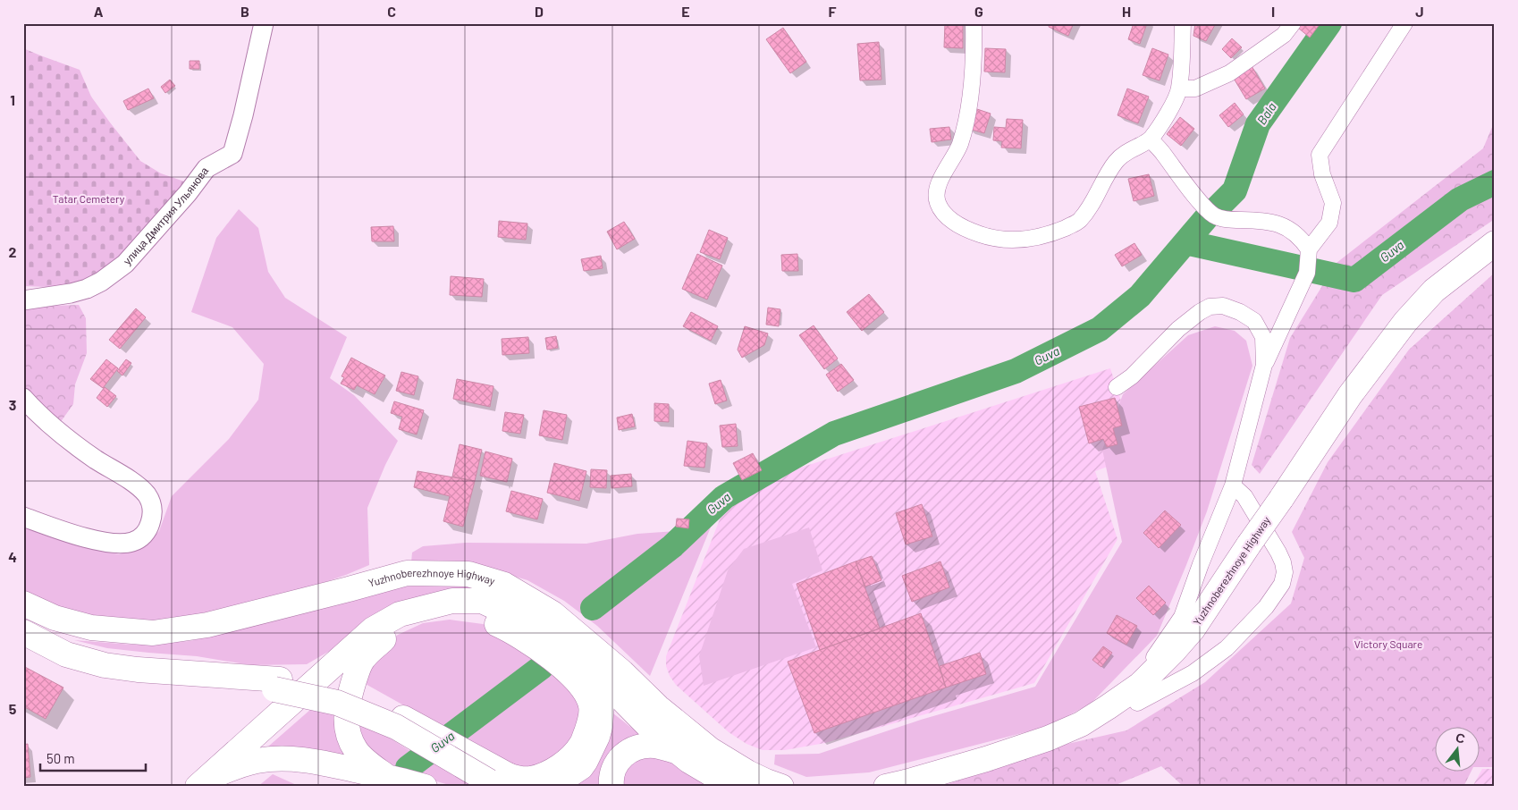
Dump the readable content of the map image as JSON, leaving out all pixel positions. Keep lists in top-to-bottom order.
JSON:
{
  "streets": {
    "main road": ["Yuzhnoberezhnoye Highway"],
    "street": ["улица Дмитрия Ульянова"]
  },
  "water": ["Bala", "Guva"],
  "parks": ["Tatar Cemetery", "Victory Square"],
  "scale_bar": "50 m",
  "north": "top",
  "grid": {
    "columns": [
      "A",
      "B",
      "C",
      "D",
      "E",
      "F",
      "G",
      "H",
      "I",
      "J"
    ],
    "rows": [
      "1",
      "2",
      "3",
      "4",
      "5"
    ]
  }
}
